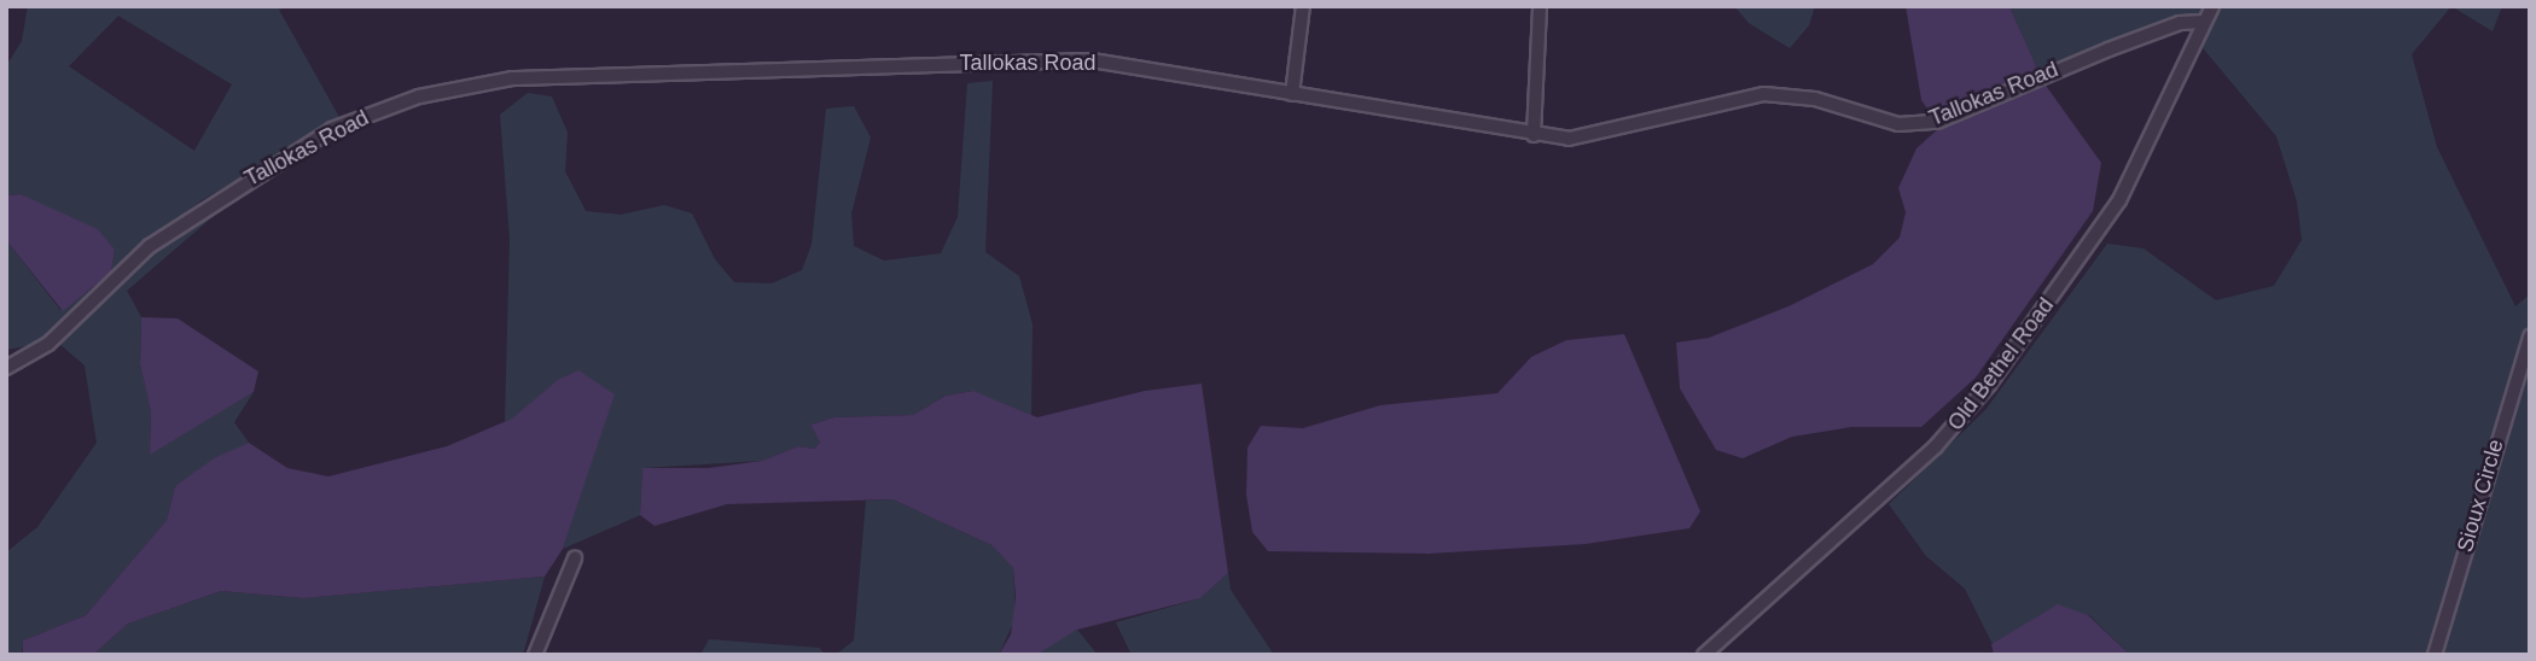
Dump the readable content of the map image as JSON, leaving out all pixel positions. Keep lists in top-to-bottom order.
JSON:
{
  "streets": {
    "street": ["Tallokas Road", "Old Bethel Road", "Sioux Circle"]
  },
  "crossings": [
    ["Tallokas Road", "Old Bethel Road"]
  ]
}
